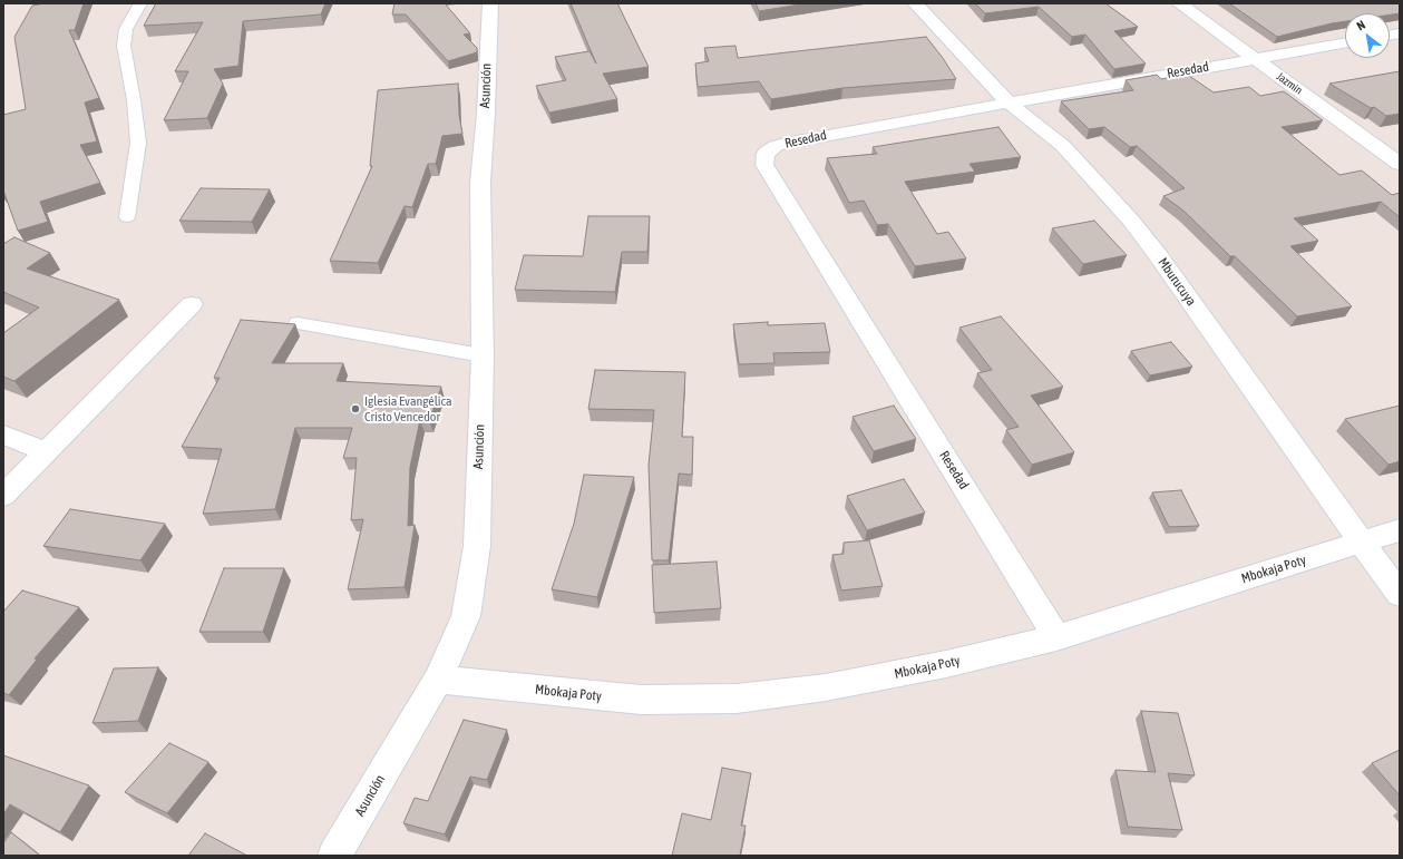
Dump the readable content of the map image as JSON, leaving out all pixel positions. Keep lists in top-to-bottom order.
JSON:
{
  "streets": {
    "street": [
      "Resedad",
      "Jazmin",
      "Asunción",
      "Mburucuya",
      "Mbokaja Poty"
    ]
  },
  "crossings": [
    ["Resedad", "Jazmin"],
    ["Resedad", "Mburucuya"],
    ["Resedad", "Mbokaja Poty"],
    ["Asunción", "Mbokaja Poty"],
    ["Mburucuya", "Mbokaja Poty"]
  ],
  "places": ["Iglesia Evangélica Cristo Vencedor"],
  "north": "top left"
}
